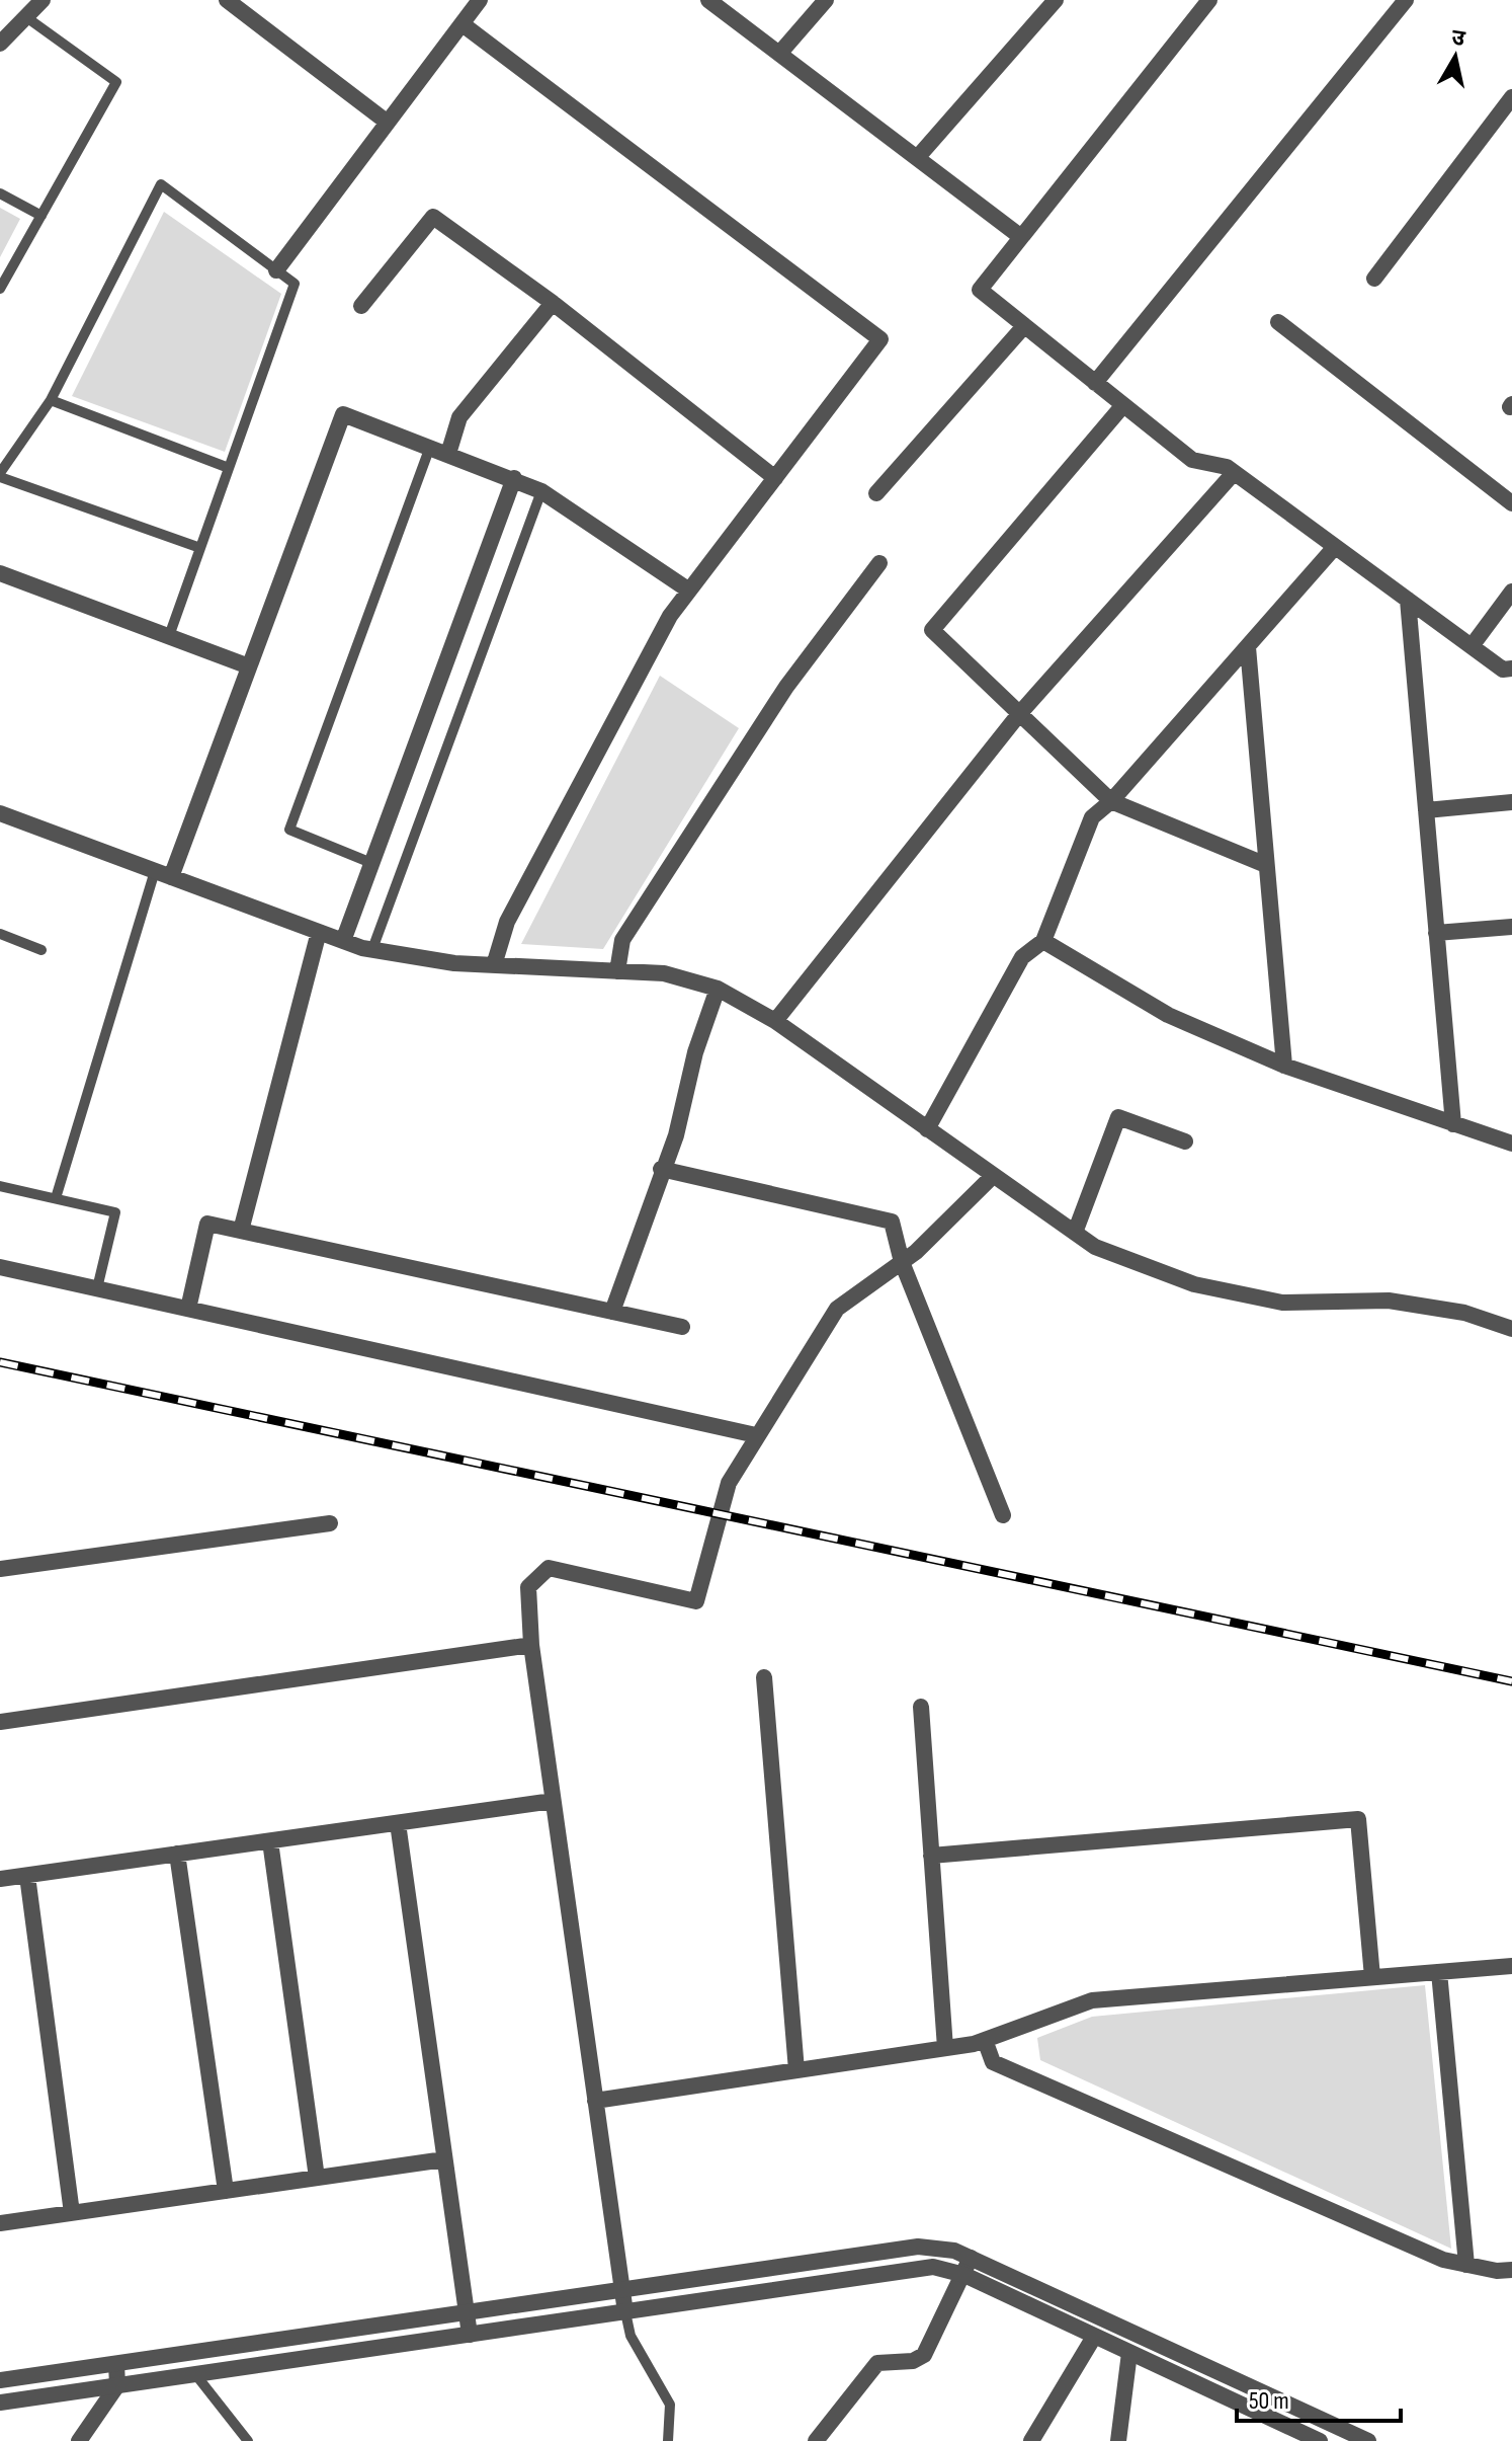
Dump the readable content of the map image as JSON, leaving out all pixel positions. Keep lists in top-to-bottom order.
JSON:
{
  "scale_bar": "50 m",
  "north": "top"
}
